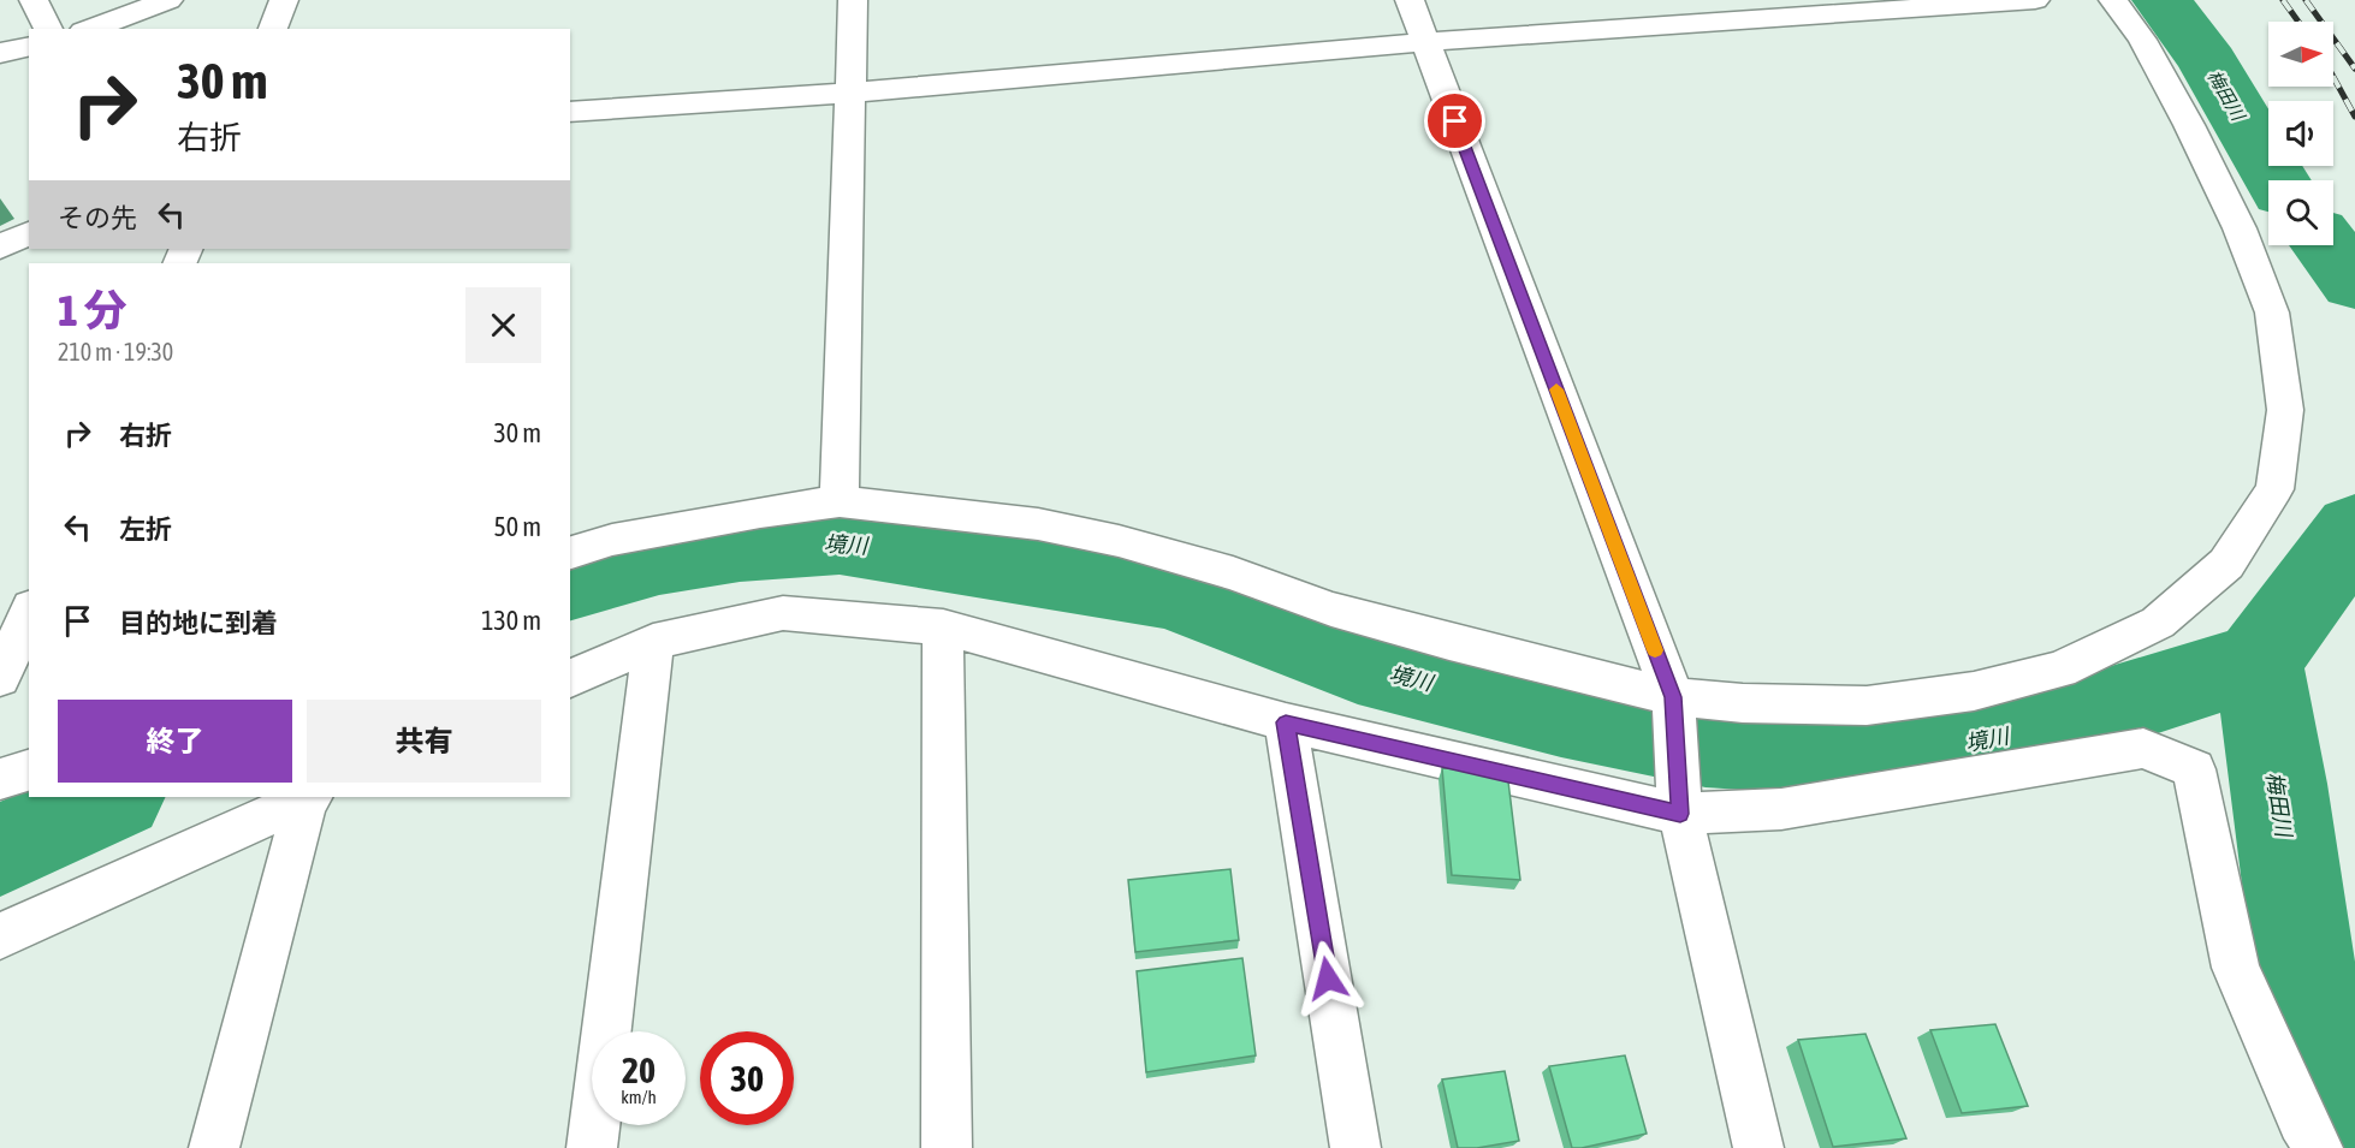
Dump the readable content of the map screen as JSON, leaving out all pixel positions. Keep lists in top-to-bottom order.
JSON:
{
  "water": ["梅田川", "境川"],
  "north": "right",
  "page": {
    "turn": ["30 m", "右折"],
    "then": "その先",
    "heading": ["1 分", "210 m · 19:30"],
    "list": [
      {
        "name": "右折",
        "value": "30 m"
      },
      {
        "name": "左折",
        "value": "50 m"
      },
      {
        "name": "目的地に到着",
        "value": "130 m"
      }
    ],
    "buttons": ["終了", "共有"],
    "speed": "20 km/h",
    "limit": "30"
  }
}
